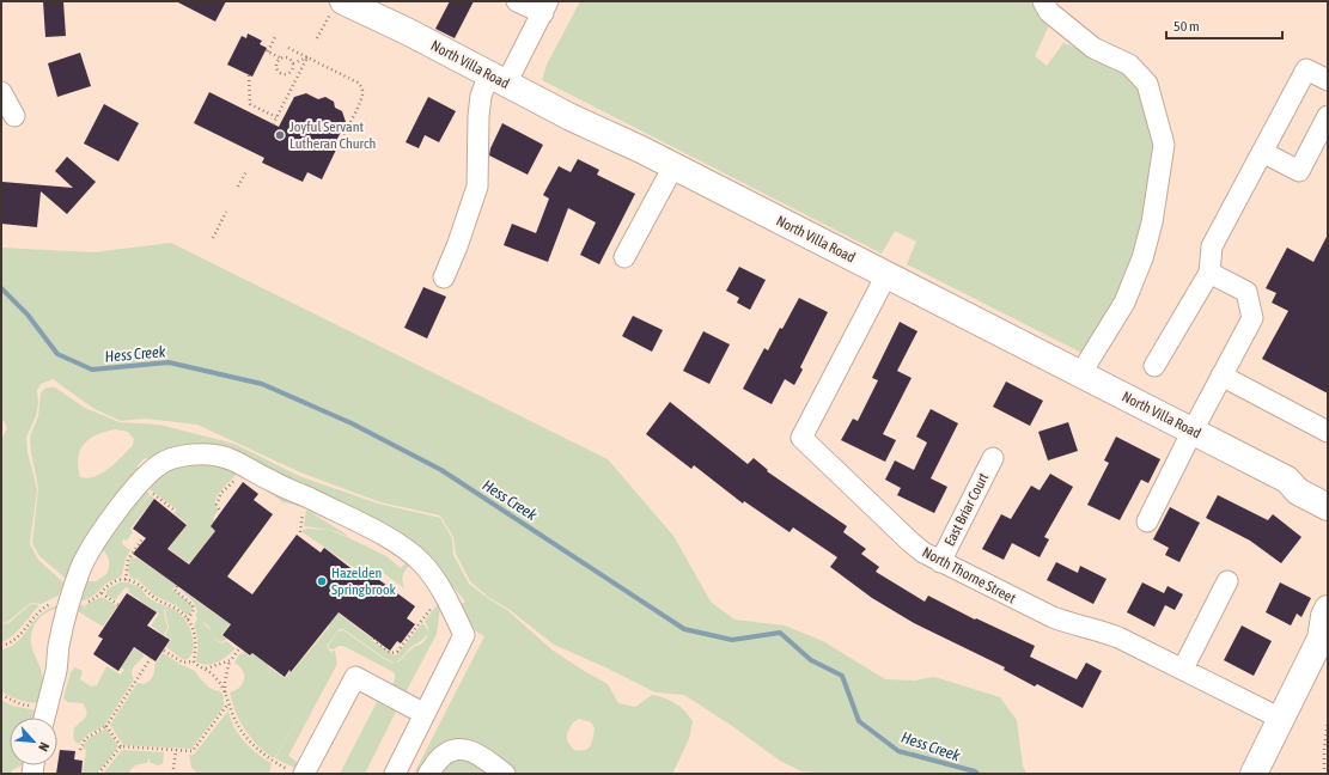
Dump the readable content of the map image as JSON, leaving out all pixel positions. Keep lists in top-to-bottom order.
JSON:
{
  "streets": {
    "main road": ["North Villa Road"],
    "street": ["East Briar Court", "North Thorne Street"]
  },
  "crossings": [
    ["North Villa Road", "North Thorne Street"],
    ["East Briar Court", "North Thorne Street"]
  ],
  "water": ["Hess Creek"],
  "places": ["Joyful Servant Lutheran Church", "Hazelden Springbrook"],
  "scale_bar": "50 m",
  "north": "bottom right"
}
